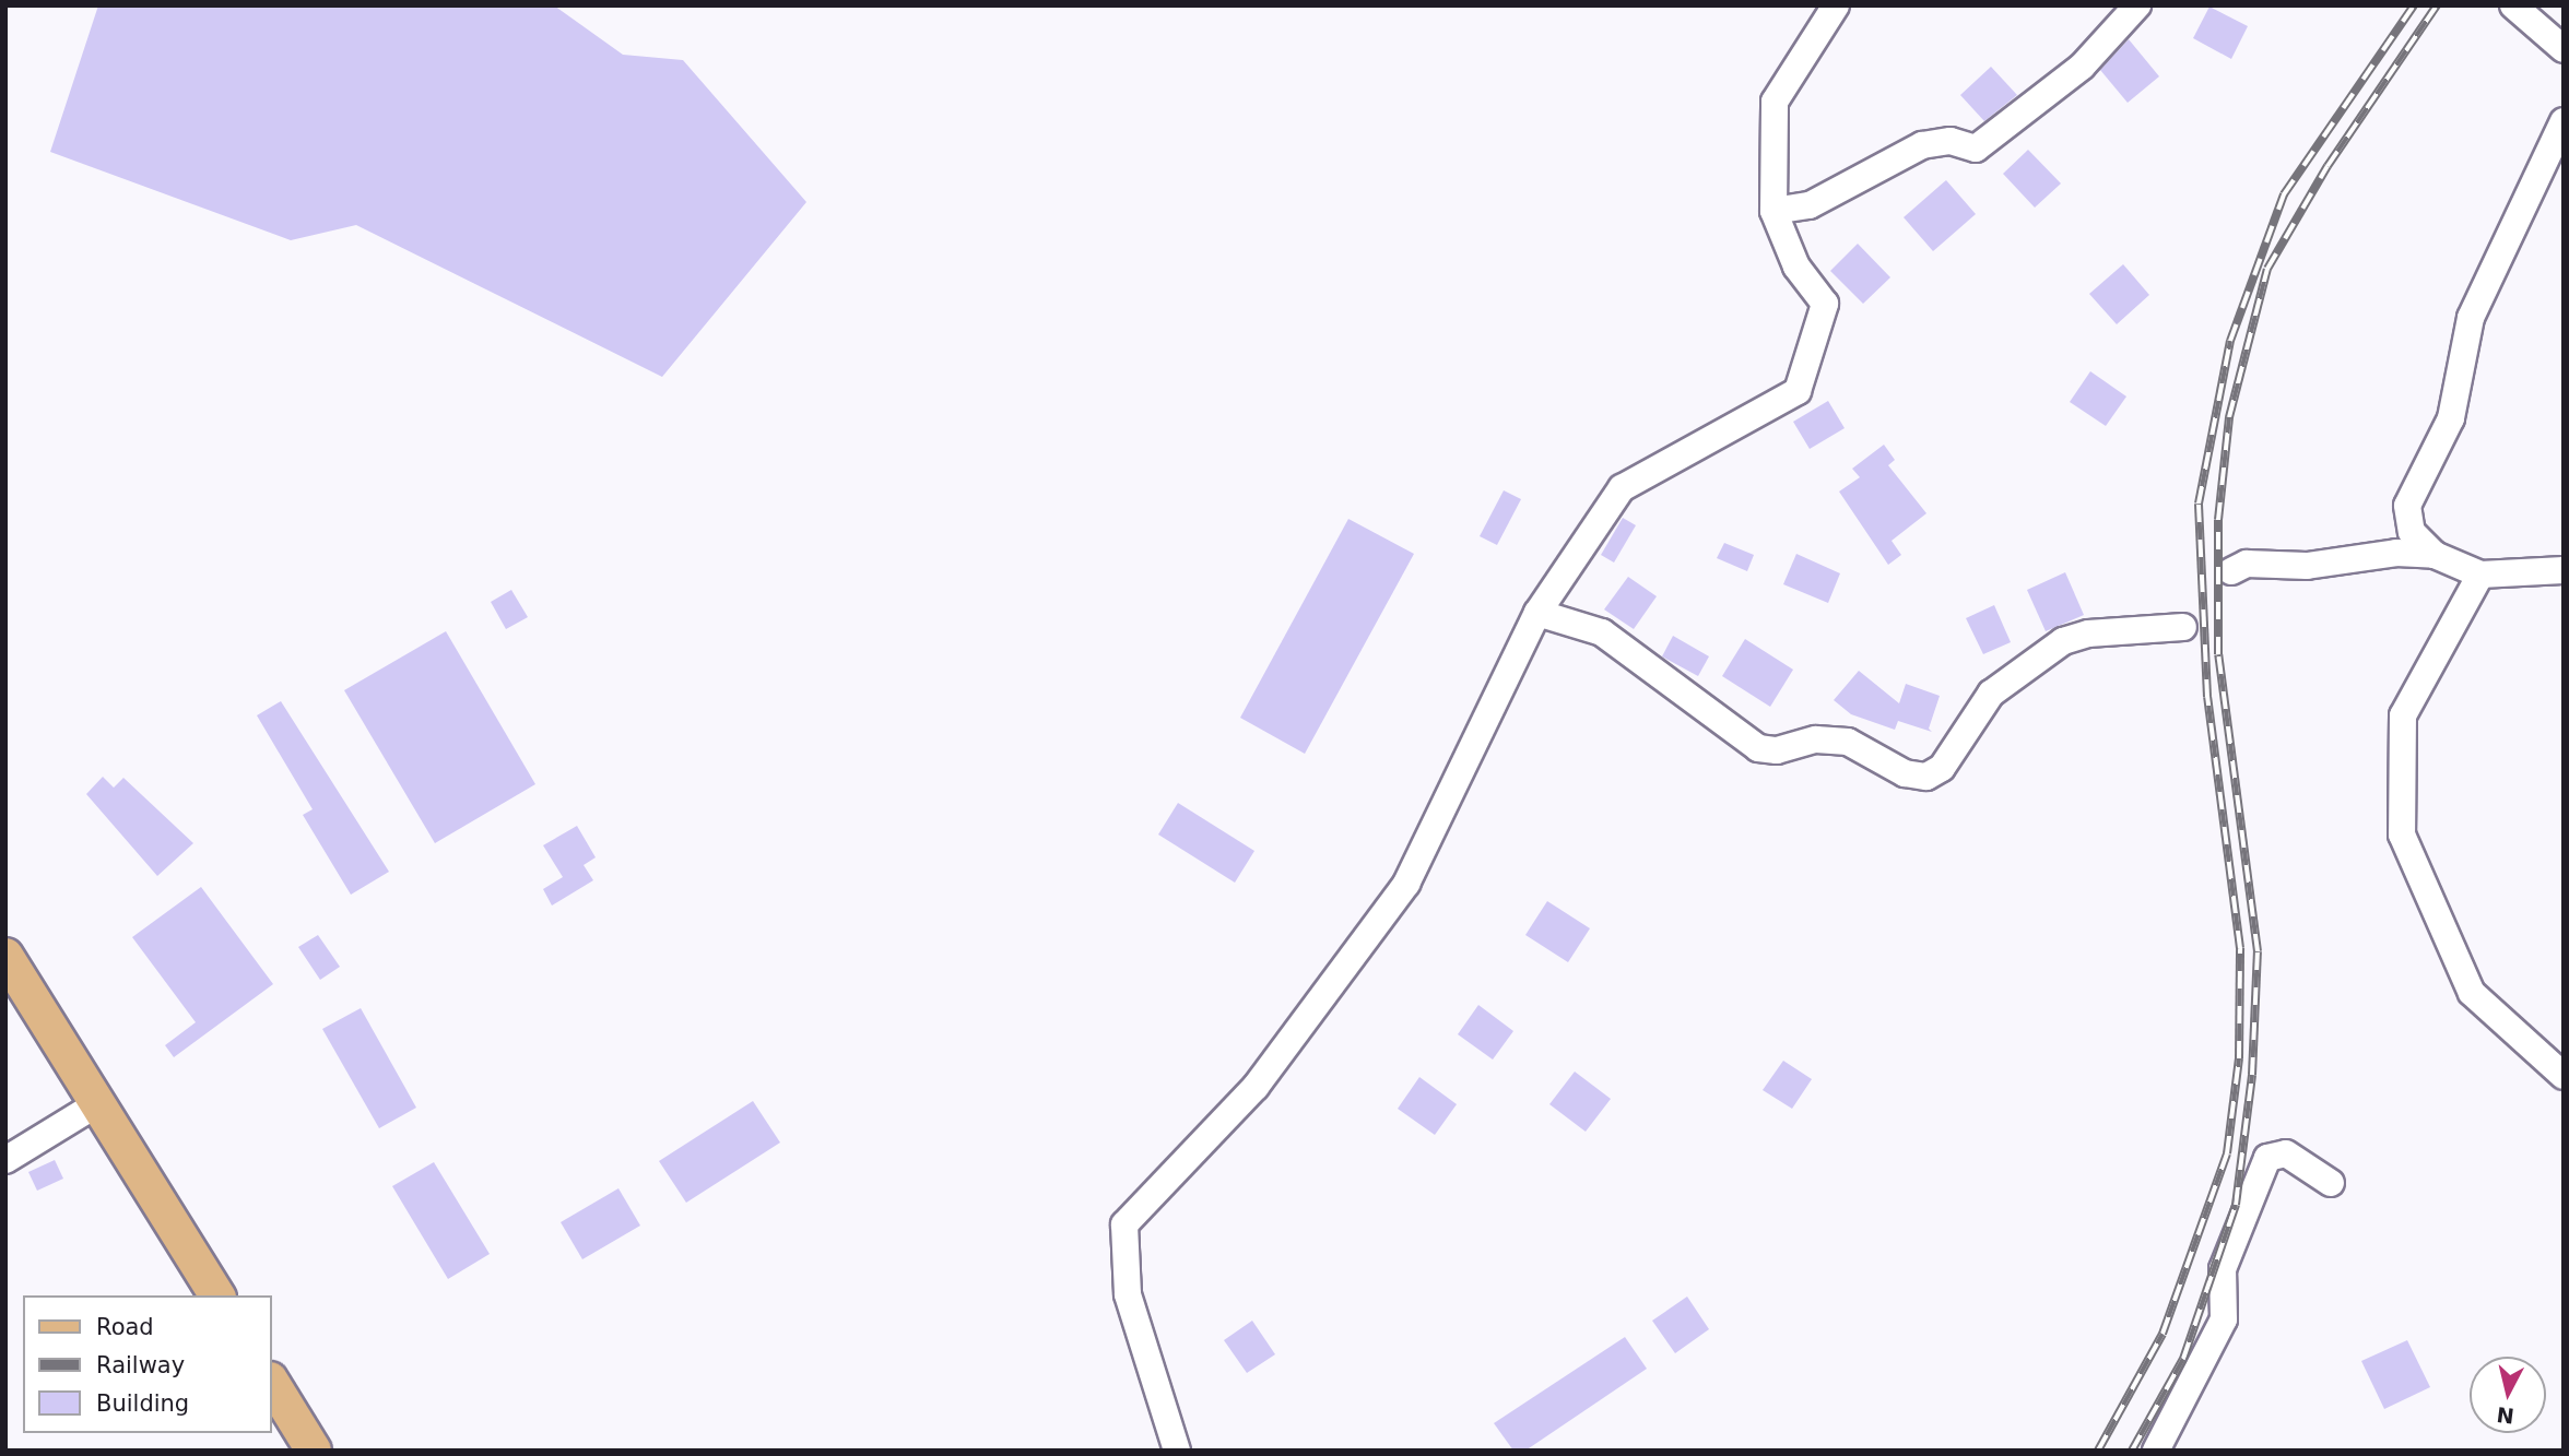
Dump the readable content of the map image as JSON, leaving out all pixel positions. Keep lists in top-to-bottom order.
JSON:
{
  "legend": ["Road", "Railway", "Building"],
  "north": "bottom"
}
